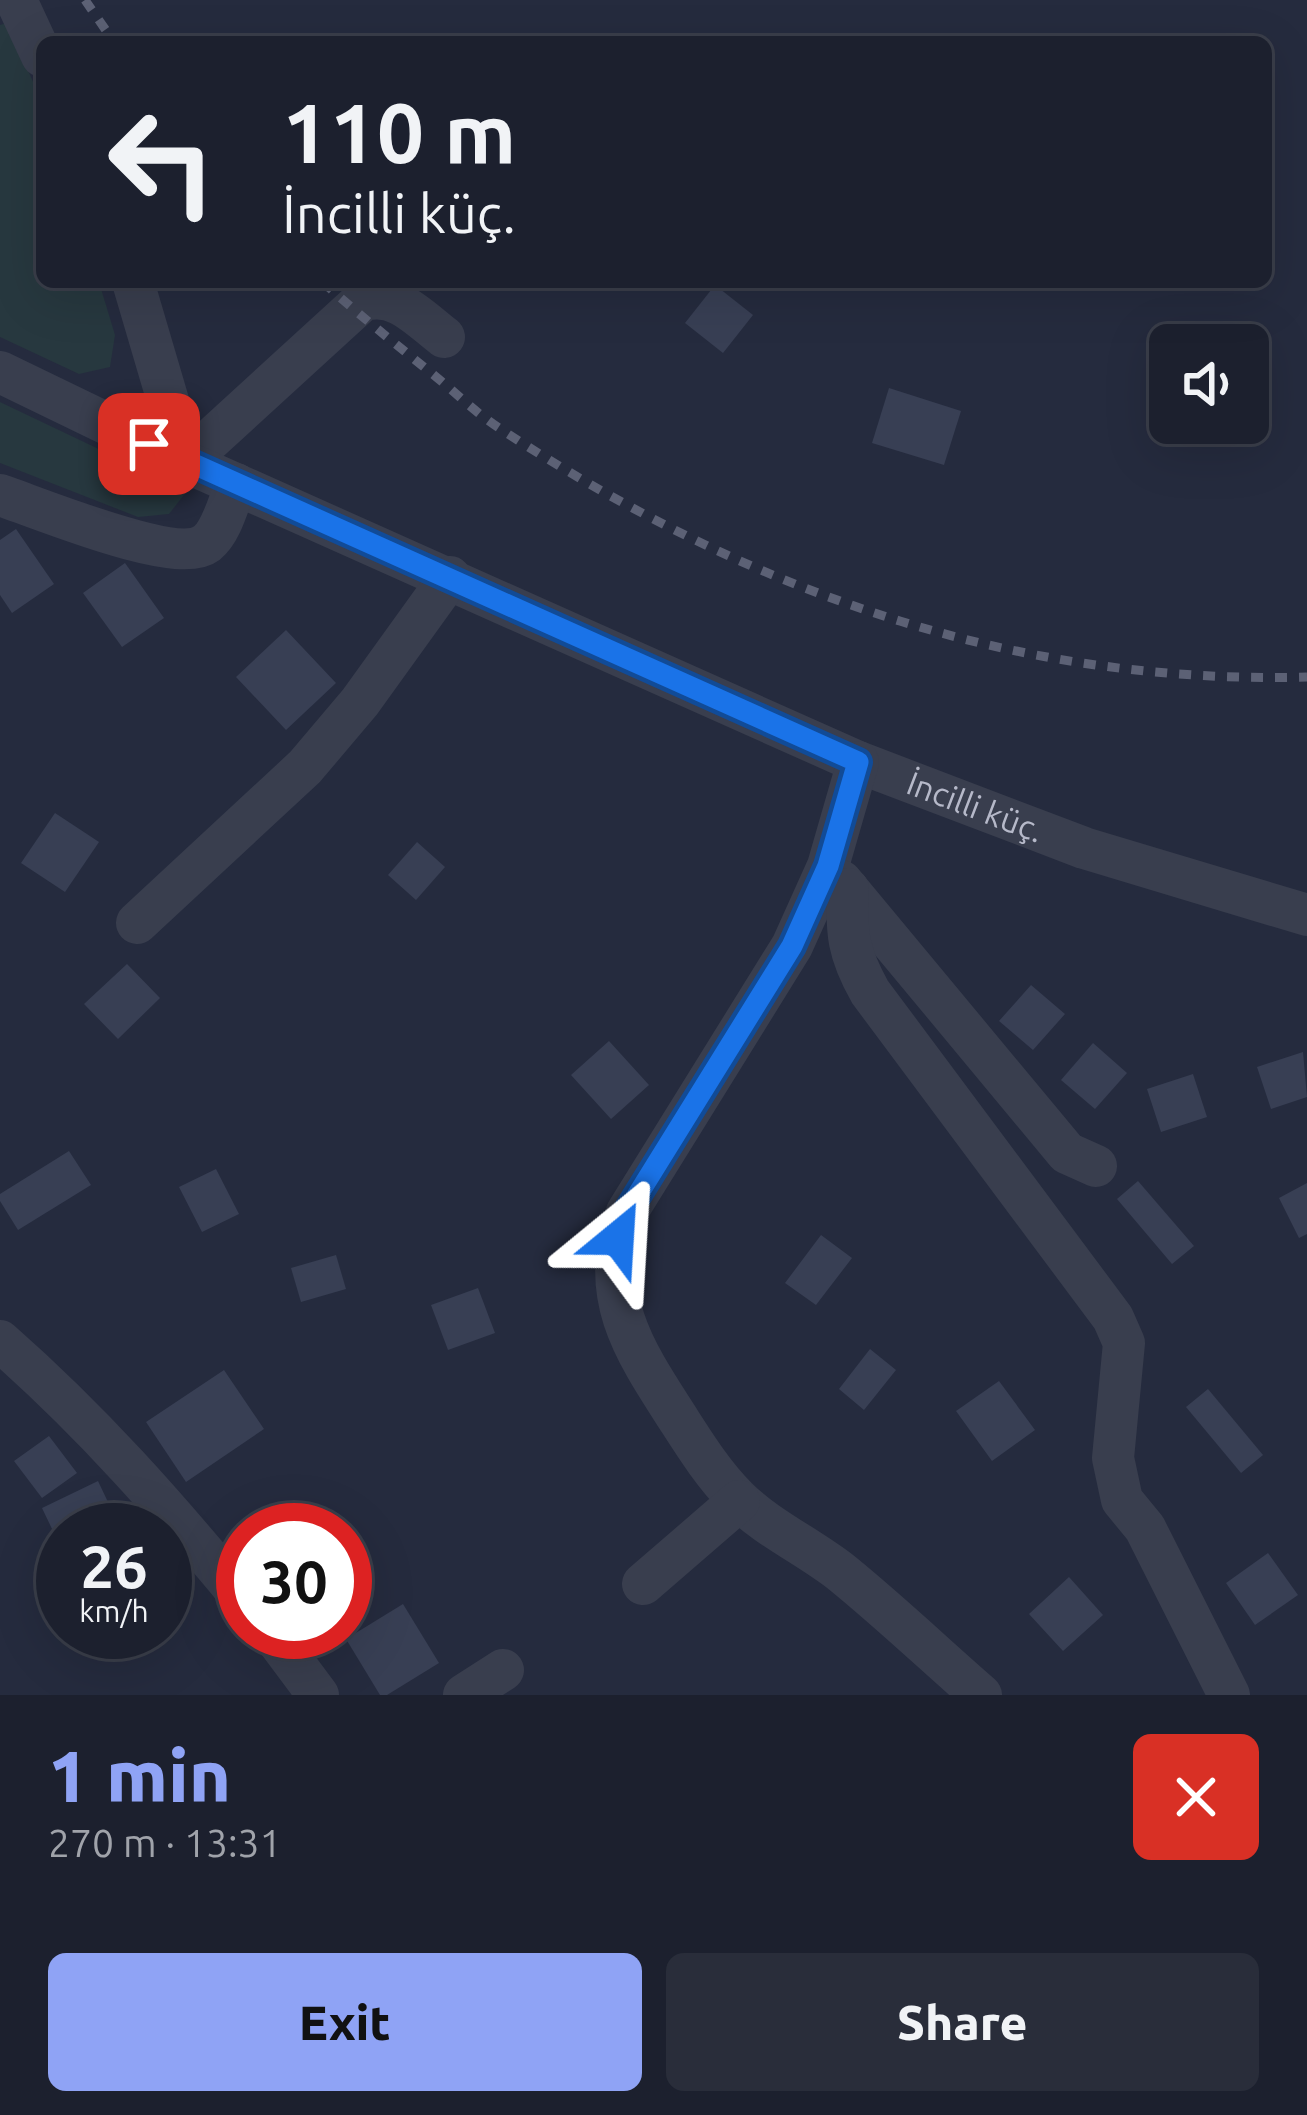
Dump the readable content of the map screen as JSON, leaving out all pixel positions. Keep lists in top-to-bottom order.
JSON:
{
  "streets": {
    "street": ["İncilli küç."]
  },
  "page": {
    "turn": ["110 m", "İncilli küç."],
    "speed": "26 km/h",
    "limit": "30",
    "heading": ["1 min", "270 m · 13:31"],
    "buttons": ["Exit", "Share"]
  }
}
